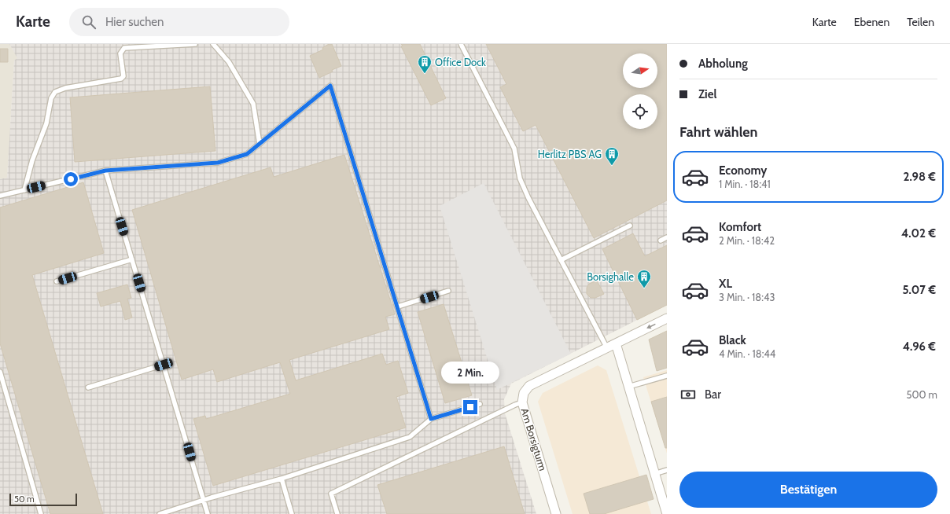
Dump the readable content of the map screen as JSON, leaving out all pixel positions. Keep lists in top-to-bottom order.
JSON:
{
  "streets": {
    "street": ["Am Borsigturm"]
  },
  "places": {
    "building": ["Office Dock", "Herlitz PBS AG", "Borsighalle"]
  },
  "scale_bar": "50 m",
  "north": "right",
  "page": {
    "header": "Karte",
    "search": "Hier suchen",
    "nav": ["Karte", "Ebenen", "Teilen"],
    "banner": ["Abholung", "Ziel"],
    "heading": "Fahrt wählen",
    "list": [
      {
        "name": "Economy",
        "note": "1 Min. · 18:41",
        "value": "2.98 €"
      },
      {
        "name": "Komfort",
        "note": "2 Min. · 18:42",
        "value": "4.02 €"
      },
      {
        "name": "XL",
        "note": "3 Min. · 18:43",
        "value": "5.07 €"
      },
      {
        "name": "Black",
        "note": "4 Min. · 18:44",
        "value": "4.96 €"
      }
    ],
    "bubble": "2 Min.",
    "pay": ["Bar", "500 m"],
    "buttons": "Bestätigen",
    "scale": "50 m"
  }
}
